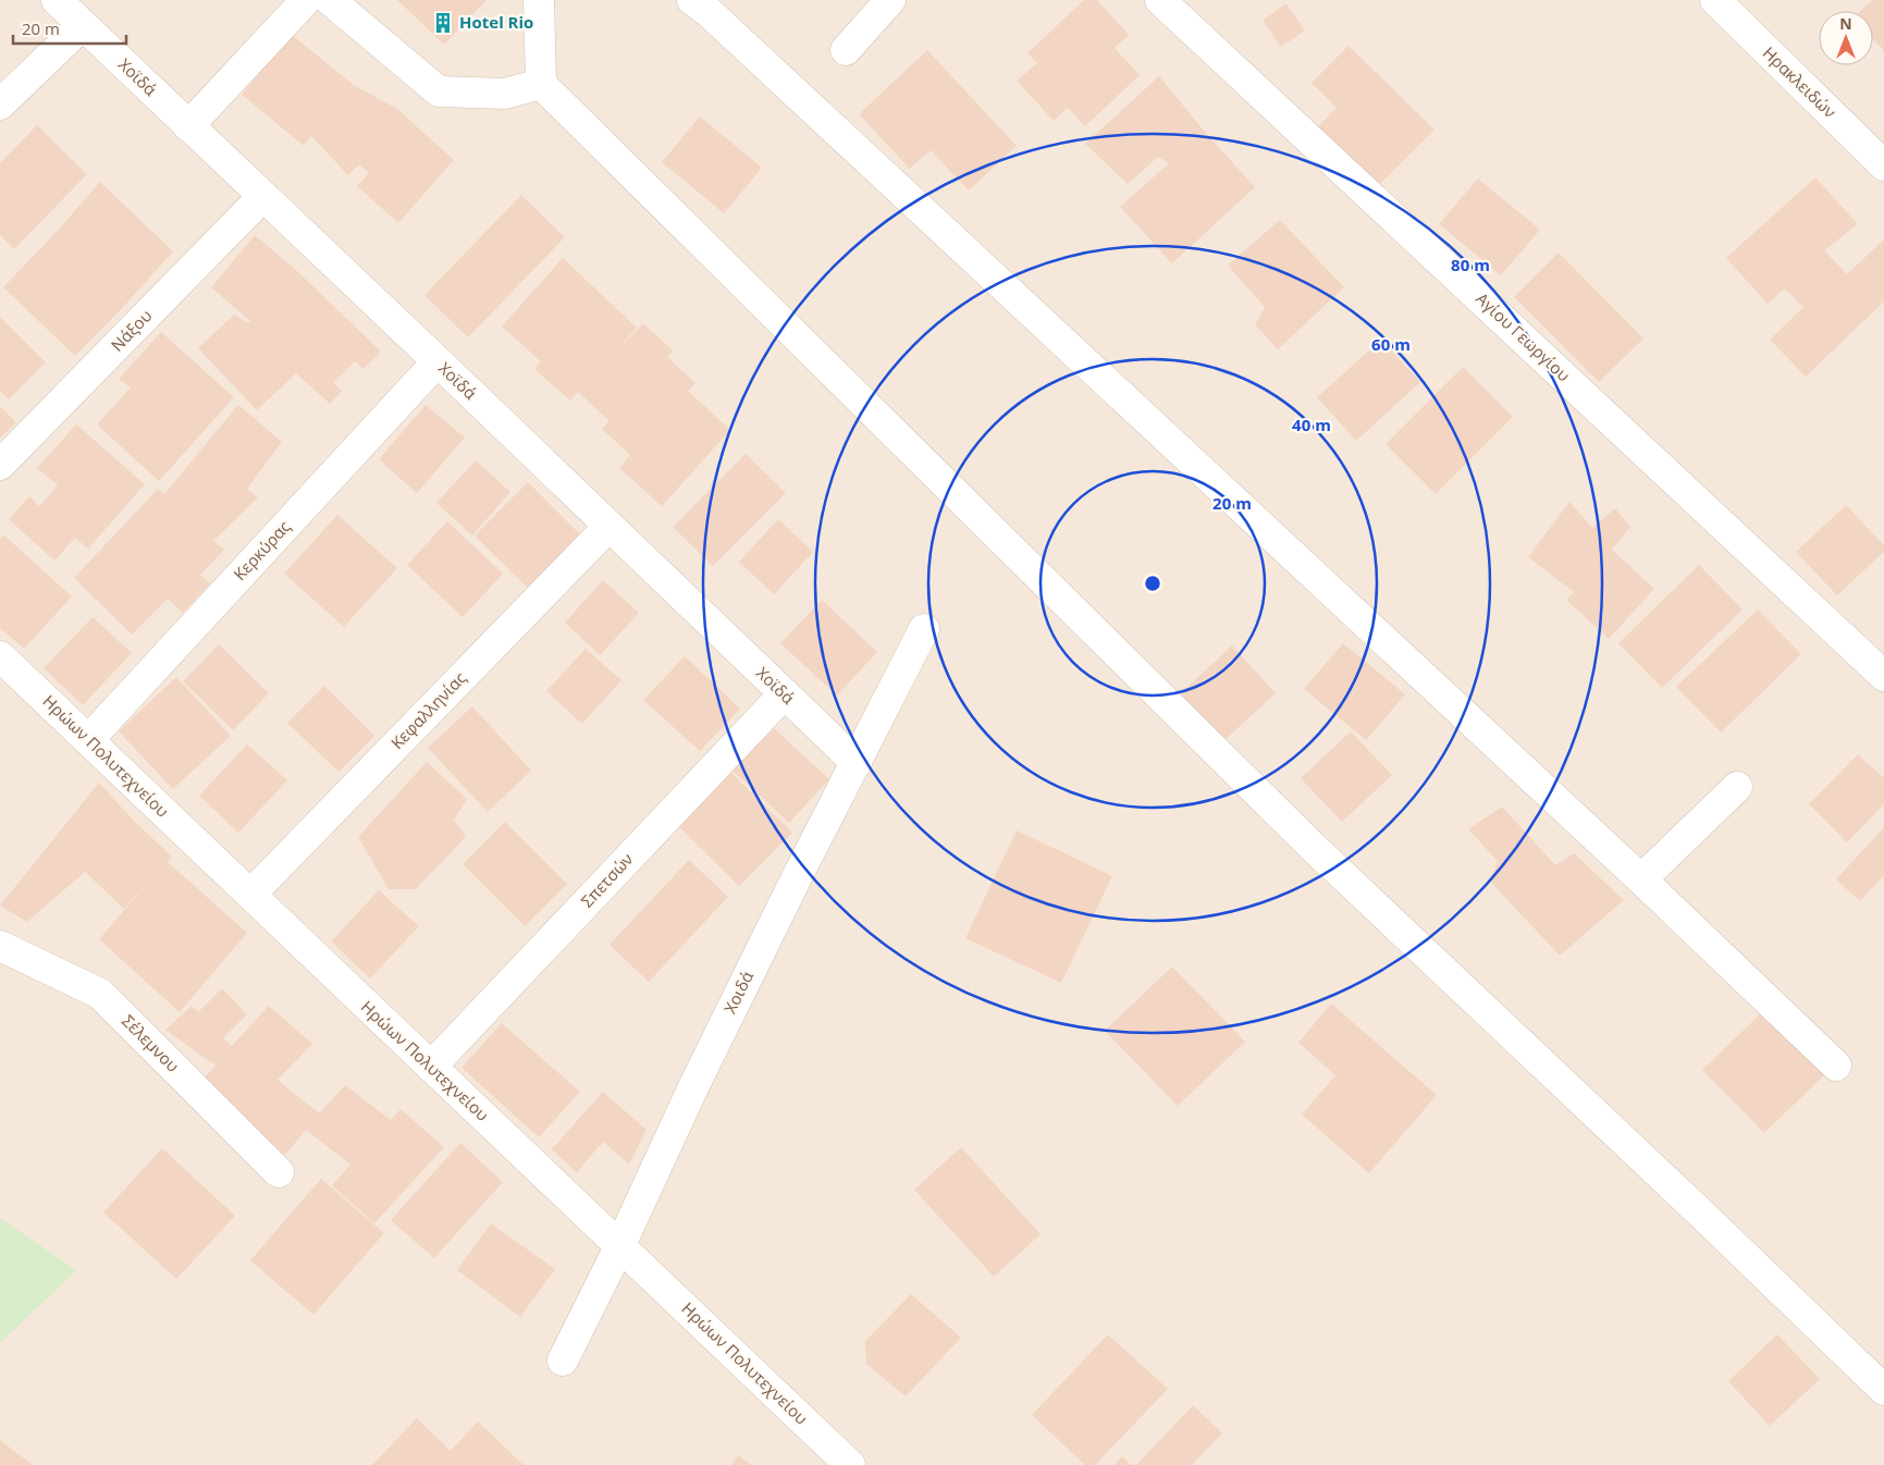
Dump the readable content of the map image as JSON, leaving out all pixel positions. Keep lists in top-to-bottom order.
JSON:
{
  "streets": {
    "street": [
      "Χοϊδά",
      "Ηρακλειδών",
      "Νάξου",
      "Αγίου Γεωργίου",
      "Κερκύρας",
      "Κεφαλληνίας",
      "Ηρώων Πολυτεχνείου",
      "Σπετσών",
      "Χοιδά",
      "Σέλεμνου"
    ]
  },
  "crossings": [
    ["Χοϊδά", "Νάξου"],
    ["Χοϊδά", "Κερκύρας"],
    ["Χοϊδά", "Κεφαλληνίας"],
    ["Χοϊδά", "Σπετσών"],
    ["Χοϊδά", "Χοιδά"],
    ["Κερκύρας", "Ηρώων Πολυτεχνείου"],
    ["Κεφαλληνίας", "Ηρώων Πολυτεχνείου"],
    ["Ηρώων Πολυτεχνείου", "Σπετσών"],
    ["Ηρώων Πολυτεχνείου", "Χοιδά"]
  ],
  "places": {
    "building": ["Hotel Rio"]
  },
  "scale_bar": "20 m",
  "north": "top",
  "rings": [
    "80 m",
    "60 m",
    "40 m",
    "20 m"
  ]
}
